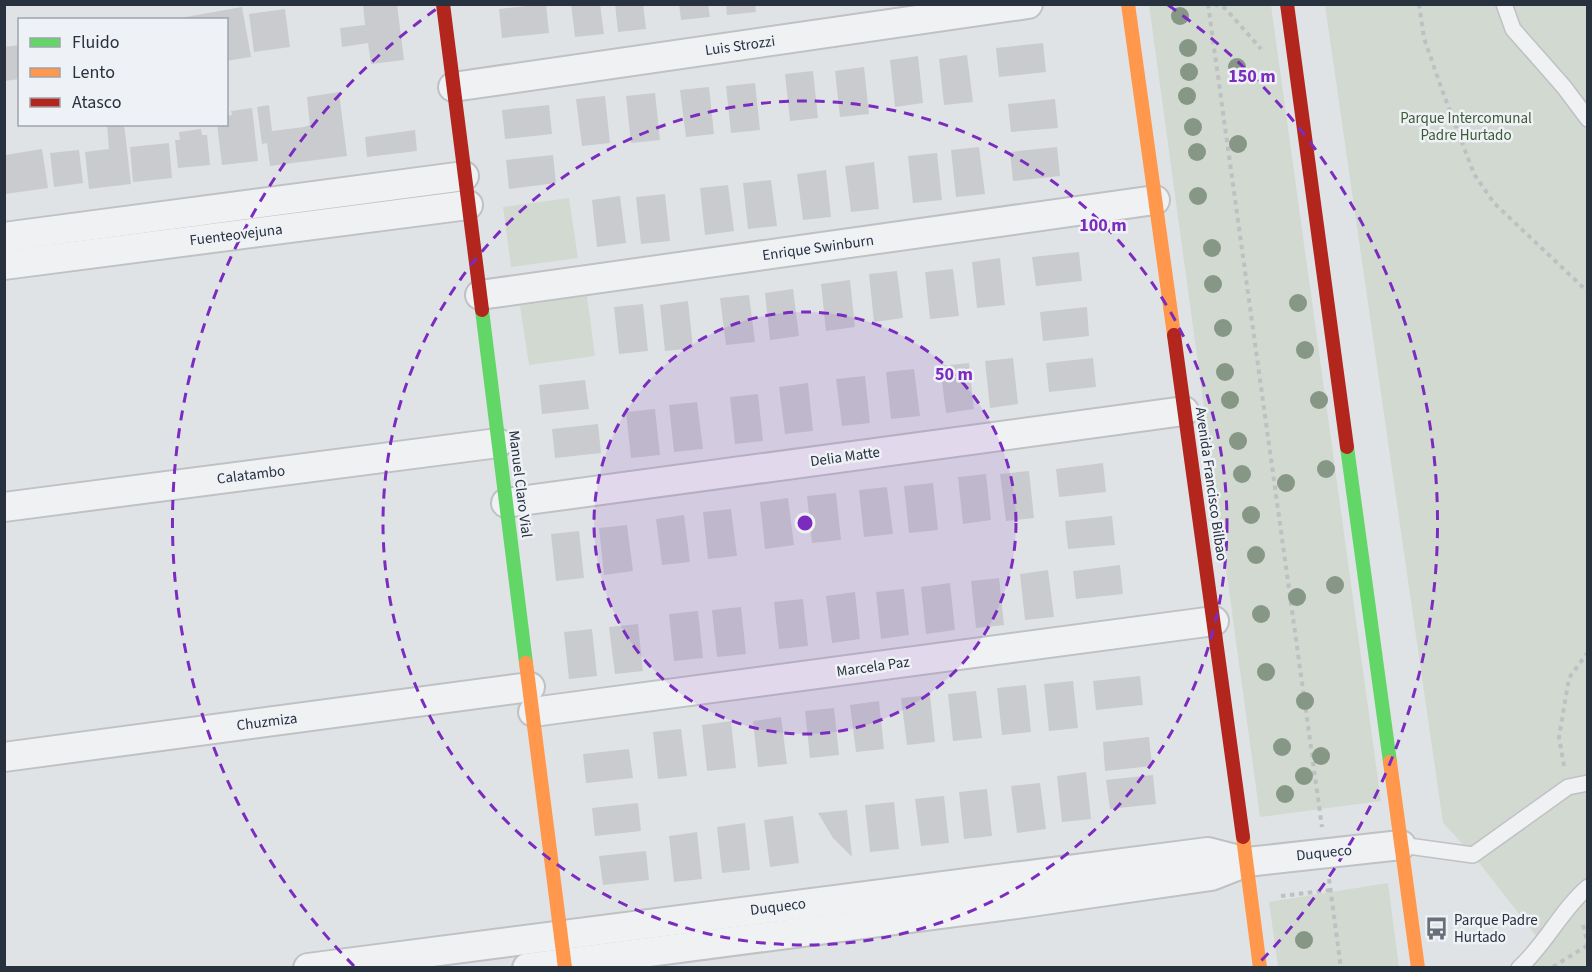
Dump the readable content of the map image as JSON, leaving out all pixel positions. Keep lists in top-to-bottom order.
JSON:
{
  "streets": {
    "main road": ["Manuel Claro Vial", "Avenida Francisco Bilbao"],
    "street": [
      "Luis Strozzi",
      "Fuenteovejuna",
      "Enrique Swinburn",
      "Delia Matte",
      "Calatambo",
      "Marcela Paz",
      "Chuzmiza",
      "Duqueco"
    ]
  },
  "crossings": [
    ["Luis Strozzi", "Manuel Claro Vial"],
    ["Fuenteovejuna", "Manuel Claro Vial"],
    ["Enrique Swinburn", "Manuel Claro Vial"],
    ["Enrique Swinburn", "Avenida Francisco Bilbao"],
    ["Delia Matte", "Manuel Claro Vial"],
    ["Delia Matte", "Avenida Francisco Bilbao"],
    ["Calatambo", "Manuel Claro Vial"],
    ["Manuel Claro Vial", "Marcela Paz"],
    ["Manuel Claro Vial", "Chuzmiza"],
    ["Manuel Claro Vial", "Duqueco"],
    ["Avenida Francisco Bilbao", "Marcela Paz"],
    ["Avenida Francisco Bilbao", "Duqueco"],
    ["Marcela Paz", "Chuzmiza"]
  ],
  "parks": ["Parque Intercomunal Padre Hurtado"],
  "places": {
    "bus stop": ["Parque Padre Hurtado"]
  },
  "legend": ["Fluido", "Lento", "Atasco"],
  "rings": ["150 m", "100 m", "50 m"]
}
